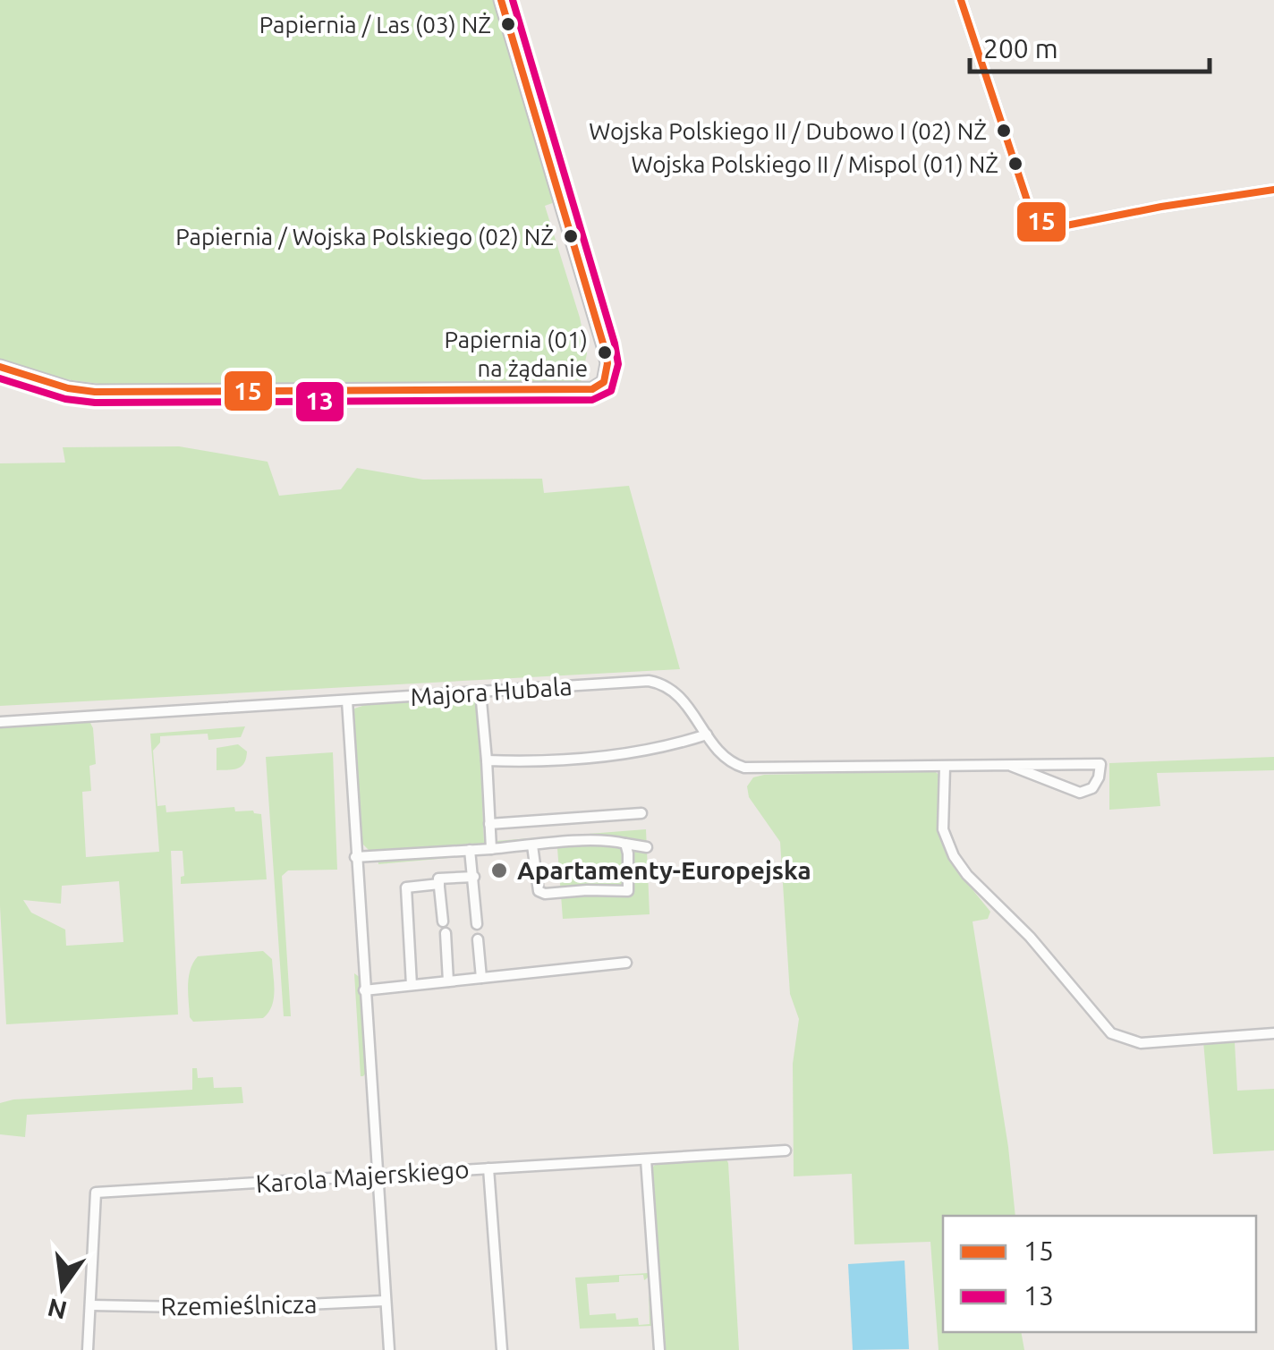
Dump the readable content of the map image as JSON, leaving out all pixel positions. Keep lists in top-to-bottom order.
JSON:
{
  "streets": {
    "street": ["Majora Hubala", "Karola Majerskiego", "Rzemieślnicza"]
  },
  "crossings": [
    ["Karola Majerskiego", "Rzemieślnicza"]
  ],
  "places": [
    "Papiernia / Las (03) NŻ",
    "Wojska Polskiego II / Dubowo I (02) NŻ",
    "Wojska Polskiego II / Mispol (01) NŻ",
    "Papiernia / Wojska Polskiego (02) NŻ",
    "Papiernia (01) na żądanie",
    "Apartamenty-Europejska"
  ],
  "lines": ["transit line 15", "transit line 13"],
  "legend": ["15", "13"],
  "scale_bar": "200 m",
  "north": "bottom"
}
